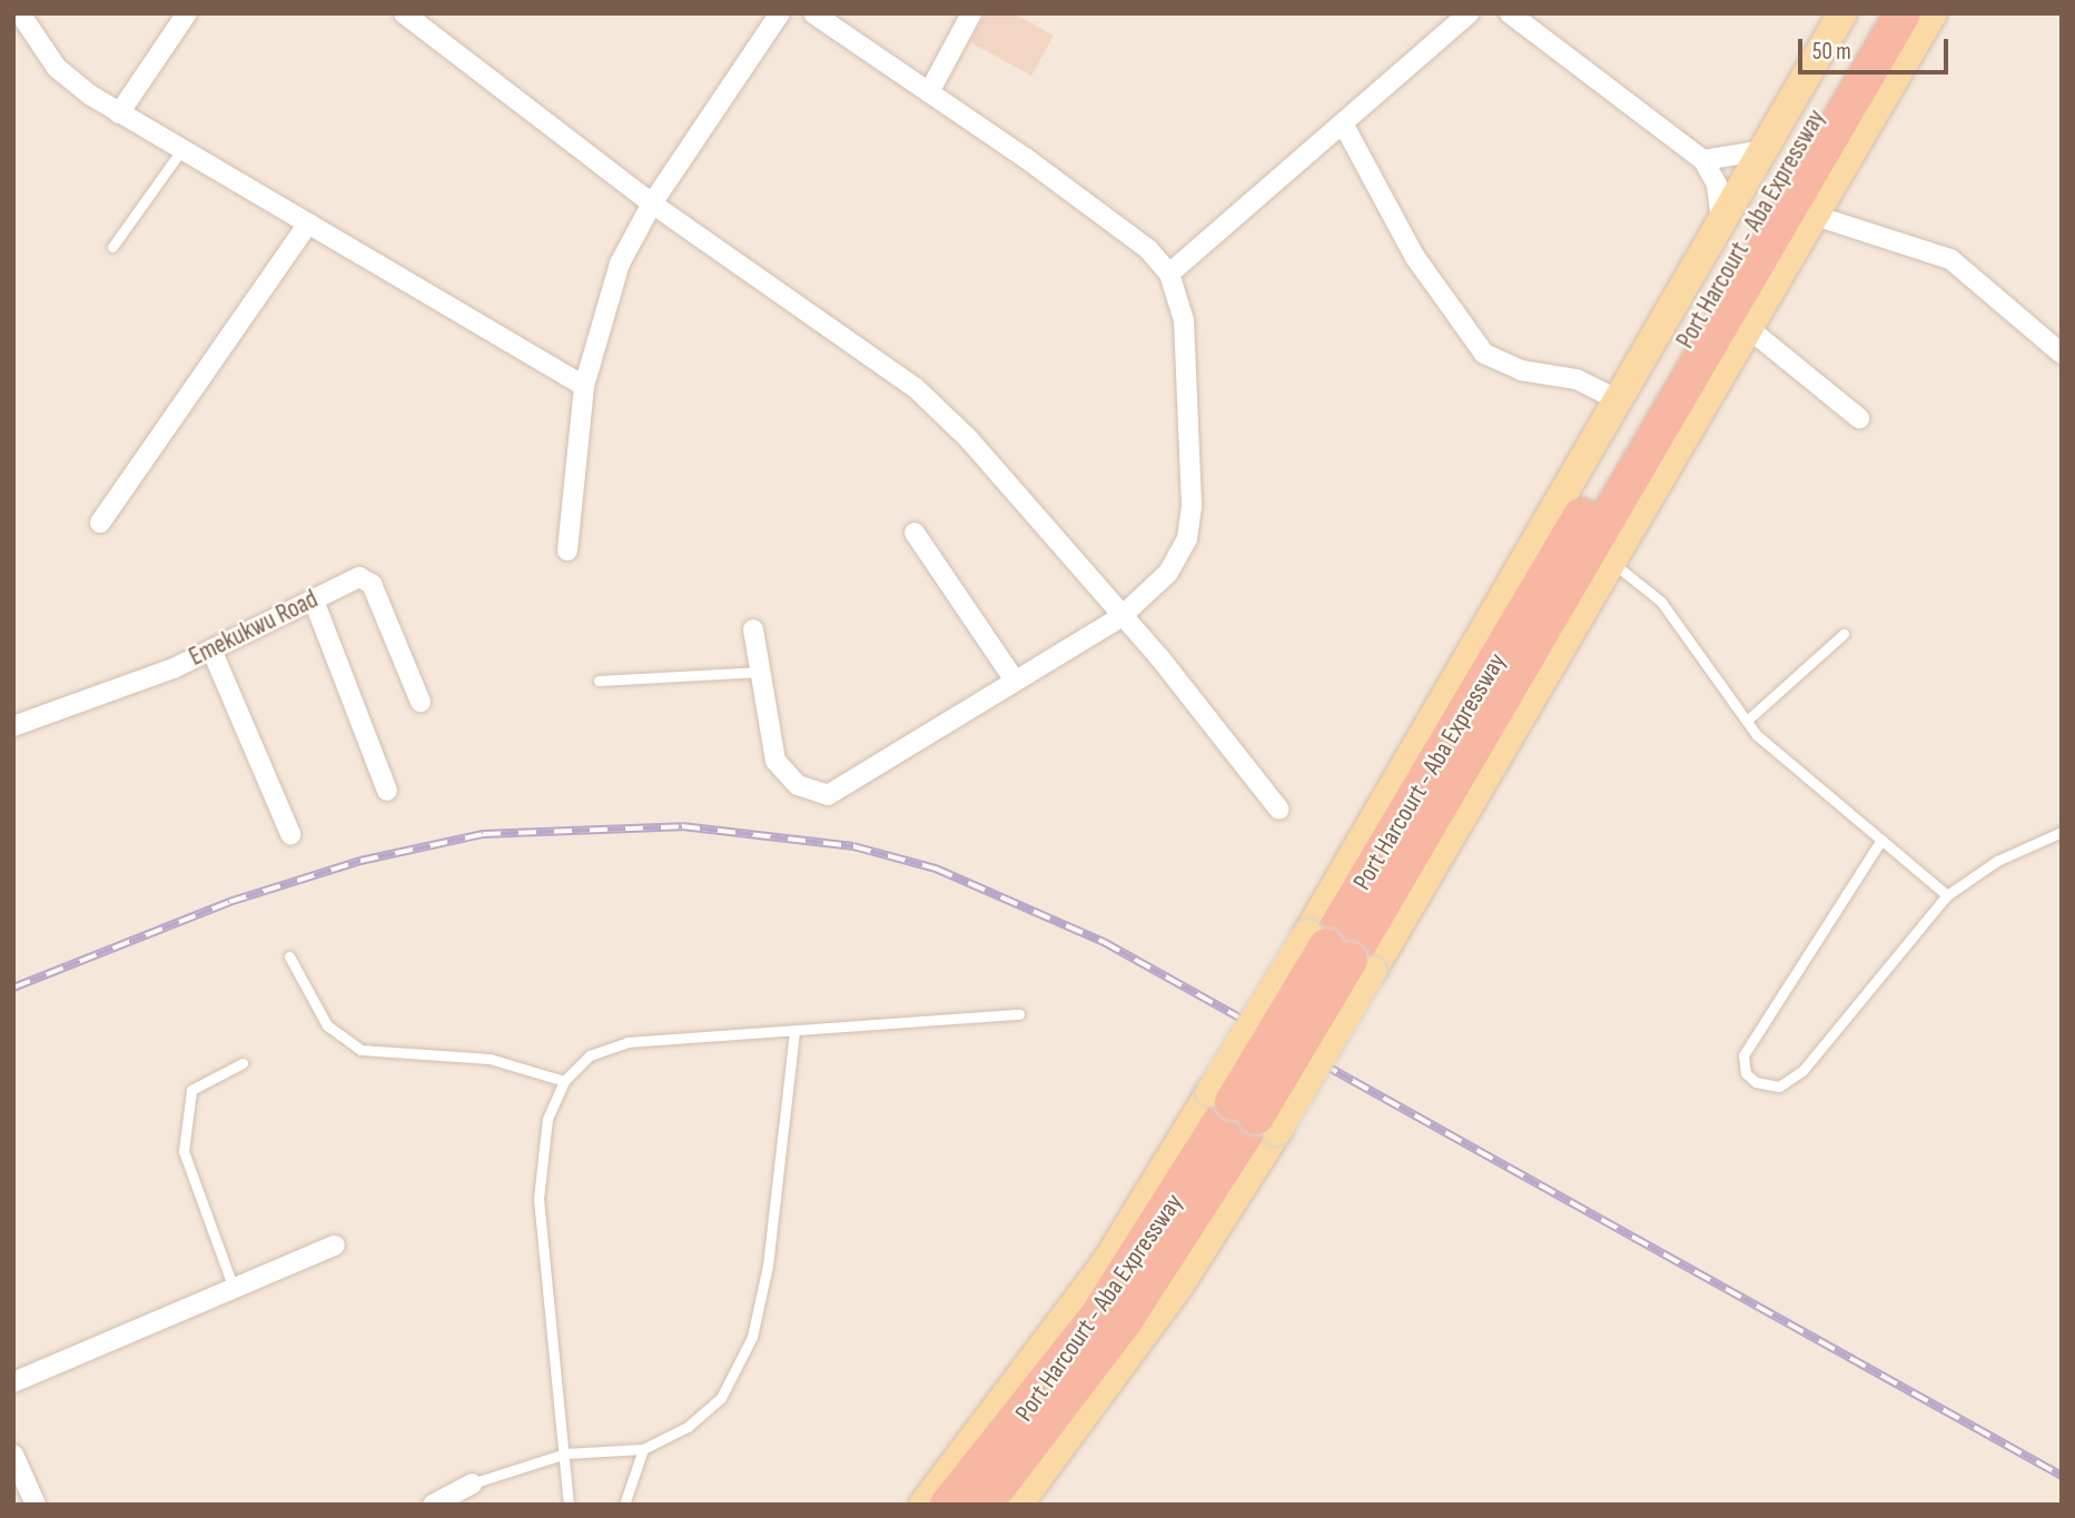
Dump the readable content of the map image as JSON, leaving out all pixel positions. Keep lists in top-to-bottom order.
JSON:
{
  "streets": {
    "highway": ["Port Harcourt - Aba Expressway"],
    "street": ["Emekukwu Road"]
  },
  "scale_bar": "50 m"
}
